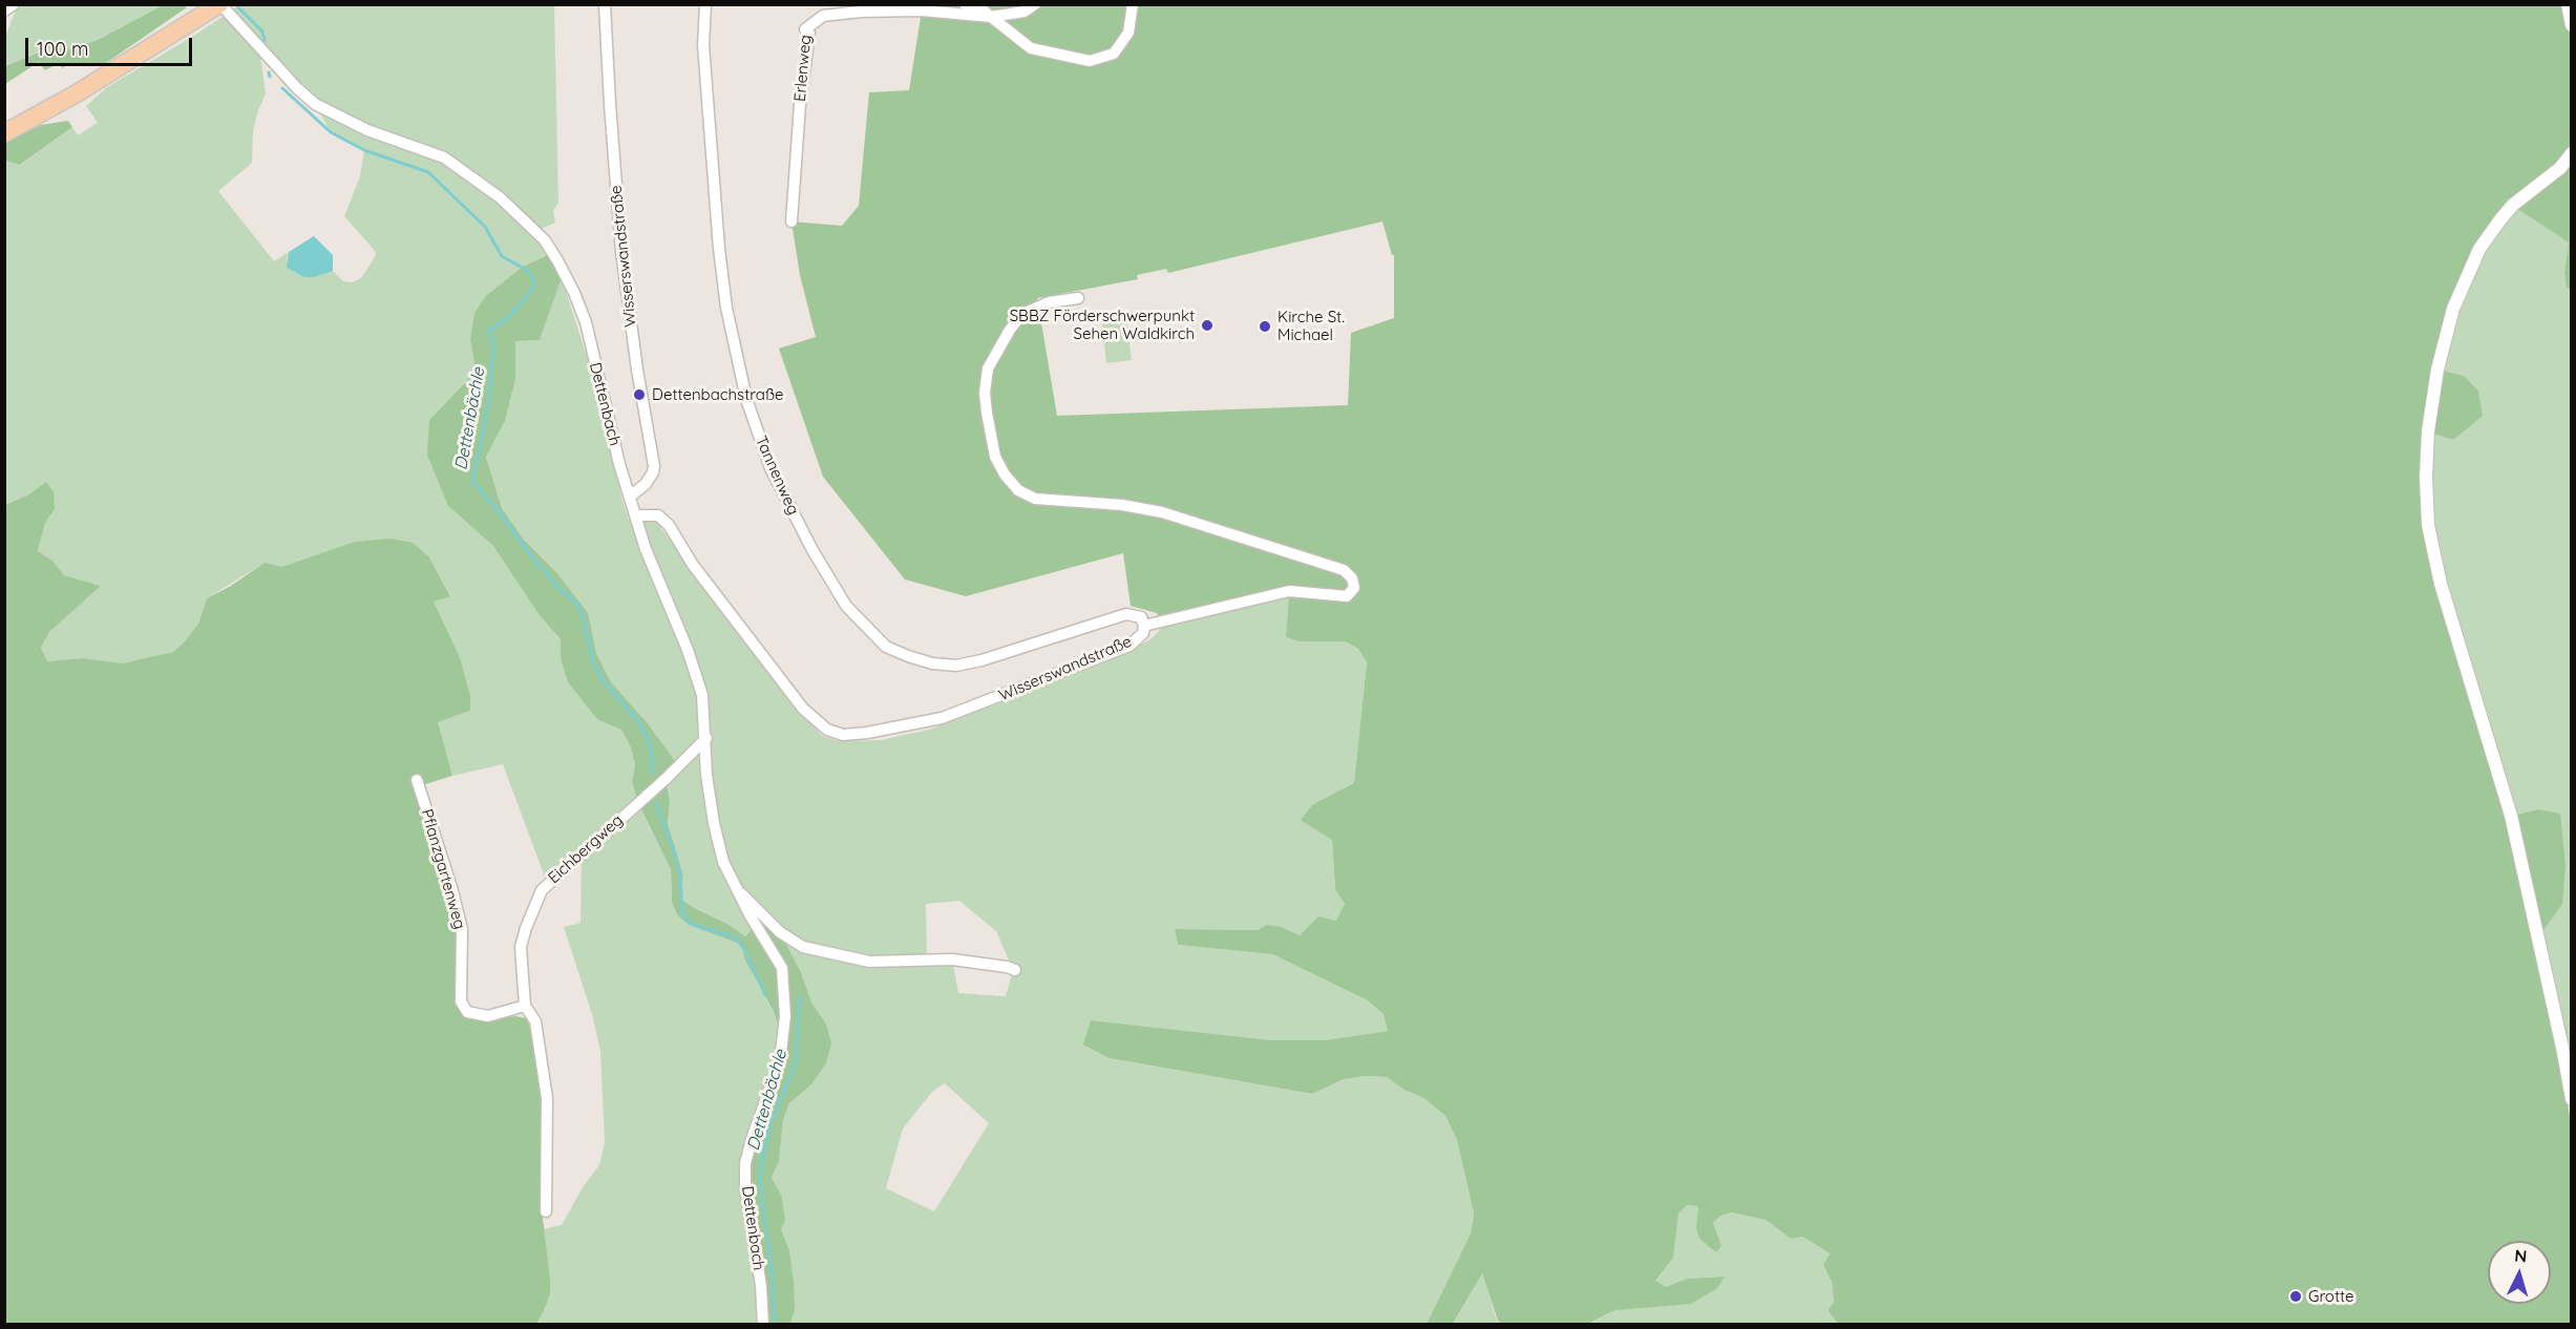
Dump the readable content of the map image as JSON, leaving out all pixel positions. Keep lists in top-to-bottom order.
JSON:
{
  "streets": {
    "street": [
      "Erlenweg",
      "Wisserswandstraße",
      "Dettenbach",
      "Tannenweg",
      "Eichbergweg",
      "Pflanzgartenweg"
    ]
  },
  "crossings": [
    ["Wisserswandstraße", "Dettenbach"],
    ["Wisserswandstraße", "Tannenweg"],
    ["Dettenbach", "Eichbergweg"],
    ["Eichbergweg", "Pflanzgartenweg"]
  ],
  "water": ["Dettenbächle"],
  "places": [
    "SBBZ Förderschwerpunkt Sehen Waldkirch",
    "Kirche St. Michael",
    "Dettenbachstraße",
    "Grotte"
  ],
  "scale_bar": "100 m",
  "north": "top"
}
